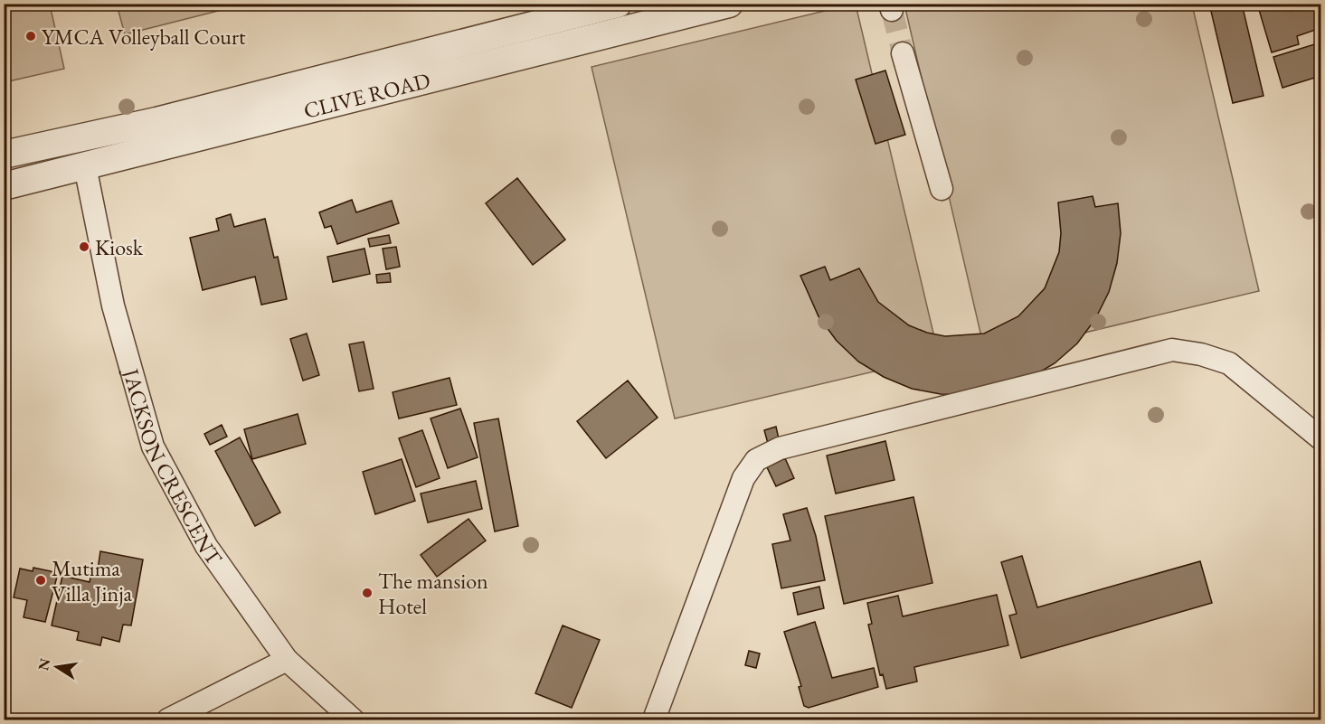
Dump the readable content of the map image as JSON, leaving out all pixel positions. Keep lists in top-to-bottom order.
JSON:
{
  "streets": {
    "street": ["CLIVE ROAD", "JACKSON CRESCENT"]
  },
  "crossings": [
    ["CLIVE ROAD", "JACKSON CRESCENT"]
  ],
  "places": [
    "YMCA Volleyball Court",
    "Kiosk",
    "Mutima Villa Jinja",
    "The mansion Hotel"
  ],
  "north": "left"
}
